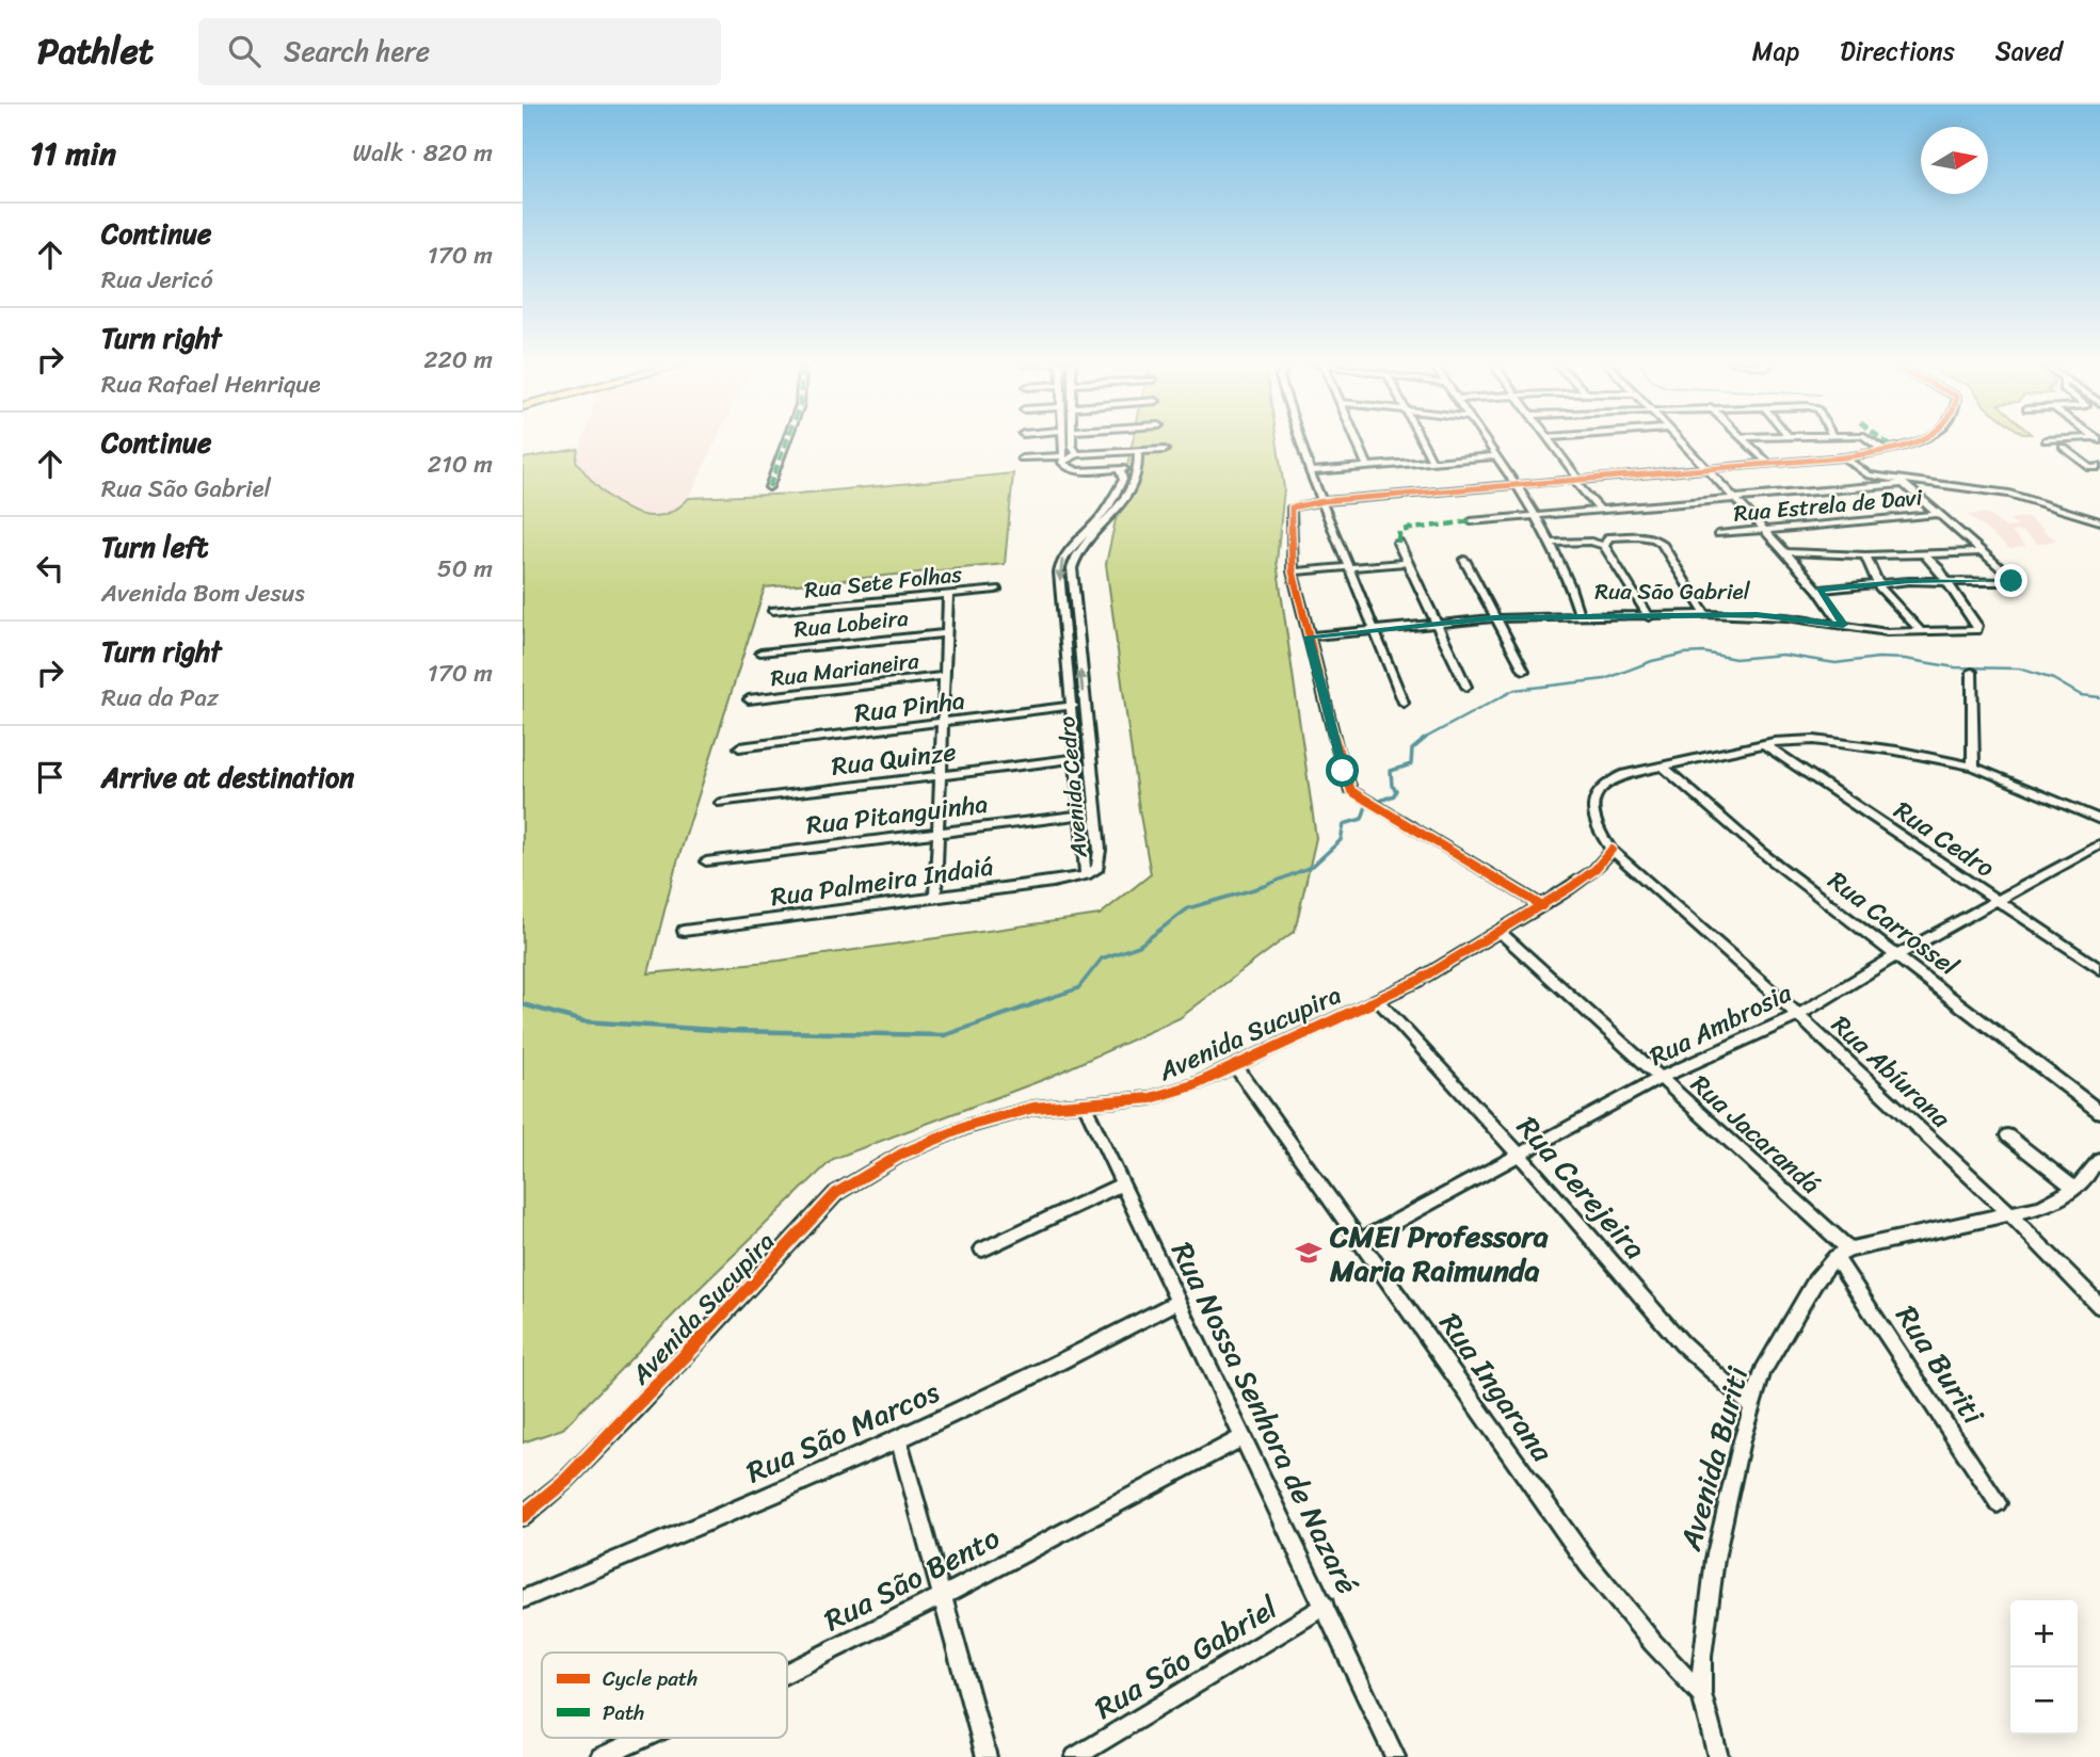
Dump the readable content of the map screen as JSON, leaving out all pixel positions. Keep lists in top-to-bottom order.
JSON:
{
  "streets": {
    "street": [
      "Rua Estrela de Davi",
      "Rua Sete Folhas",
      "Rua São Gabriel",
      "Rua Lobeira",
      "Rua Marianeira",
      "Rua Pinha",
      "Rua Quinze",
      "Avenida Cedro",
      "Rua Pitanguinha",
      "Rua Cedro",
      "Rua Palmeira Indaiá",
      "Rua Carrossel",
      "Rua Ambrosia",
      "Avenida Sucupira",
      "Rua Abíurana",
      "Rua Jacarandá",
      "Rua Cerejeira",
      "Rua Buriti",
      "Rua Ingarana",
      "Rua Nossa Senhora de Nazaré",
      "Rua São Marcos",
      "Avenida Buriti",
      "Rua São Bento"
    ]
  },
  "crossings": [
    ["Rua São Gabriel", "Rua Nossa Senhora de Nazaré"],
    ["Rua Pinha", "Avenida Cedro"],
    ["Rua Quinze", "Avenida Cedro"],
    ["Avenida Cedro", "Rua Pitanguinha"],
    ["Avenida Cedro", "Rua Palmeira Indaiá"],
    ["Rua Cedro", "Rua Ambrosia"],
    ["Rua Carrossel", "Rua Ambrosia"],
    ["Rua Ambrosia", "Rua Abíurana"],
    ["Rua Ambrosia", "Rua Jacarandá"],
    ["Rua Ambrosia", "Rua Cerejeira"],
    ["Rua Ambrosia", "Rua Ingarana"],
    ["Avenida Sucupira", "Rua Abíurana"],
    ["Avenida Sucupira", "Rua Jacarandá"],
    ["Avenida Sucupira", "Rua Cerejeira"],
    ["Avenida Sucupira", "Rua Ingarana"],
    ["Avenida Sucupira", "Rua Nossa Senhora de Nazaré"],
    ["Rua Jacarandá", "Rua Buriti"],
    ["Rua Jacarandá", "Avenida Buriti"],
    ["Rua Cerejeira", "Avenida Buriti"],
    ["Rua Buriti", "Avenida Buriti"],
    ["Rua Ingarana", "Avenida Buriti"],
    ["Rua Nossa Senhora de Nazaré", "Rua São Marcos"],
    ["Rua Nossa Senhora de Nazaré", "Rua São Bento"]
  ],
  "places": {
    "school or university": ["CMEI Professora Maria Raimunda"]
  },
  "legend": ["Cycle path", "Path"],
  "north": "right",
  "page": {
    "header": "Pathlet",
    "search": "Search here",
    "nav": ["Map", "Directions", "Saved"],
    "heading": ["11 min", "Walk · 820 m"],
    "list": [
      ["Continue", "Rua Jericó", "170 m"],
      ["Turn right", "Rua Rafael Henrique", "220 m"],
      ["Continue", "Rua São Gabriel", "210 m"],
      ["Turn left", "Avenida Bom Jesus", "50 m"],
      ["Turn right", "Rua da Paz", "170 m"],
      "Arrive at destination"
    ],
    "map_buttons": ["+", "−"]
  }
}
